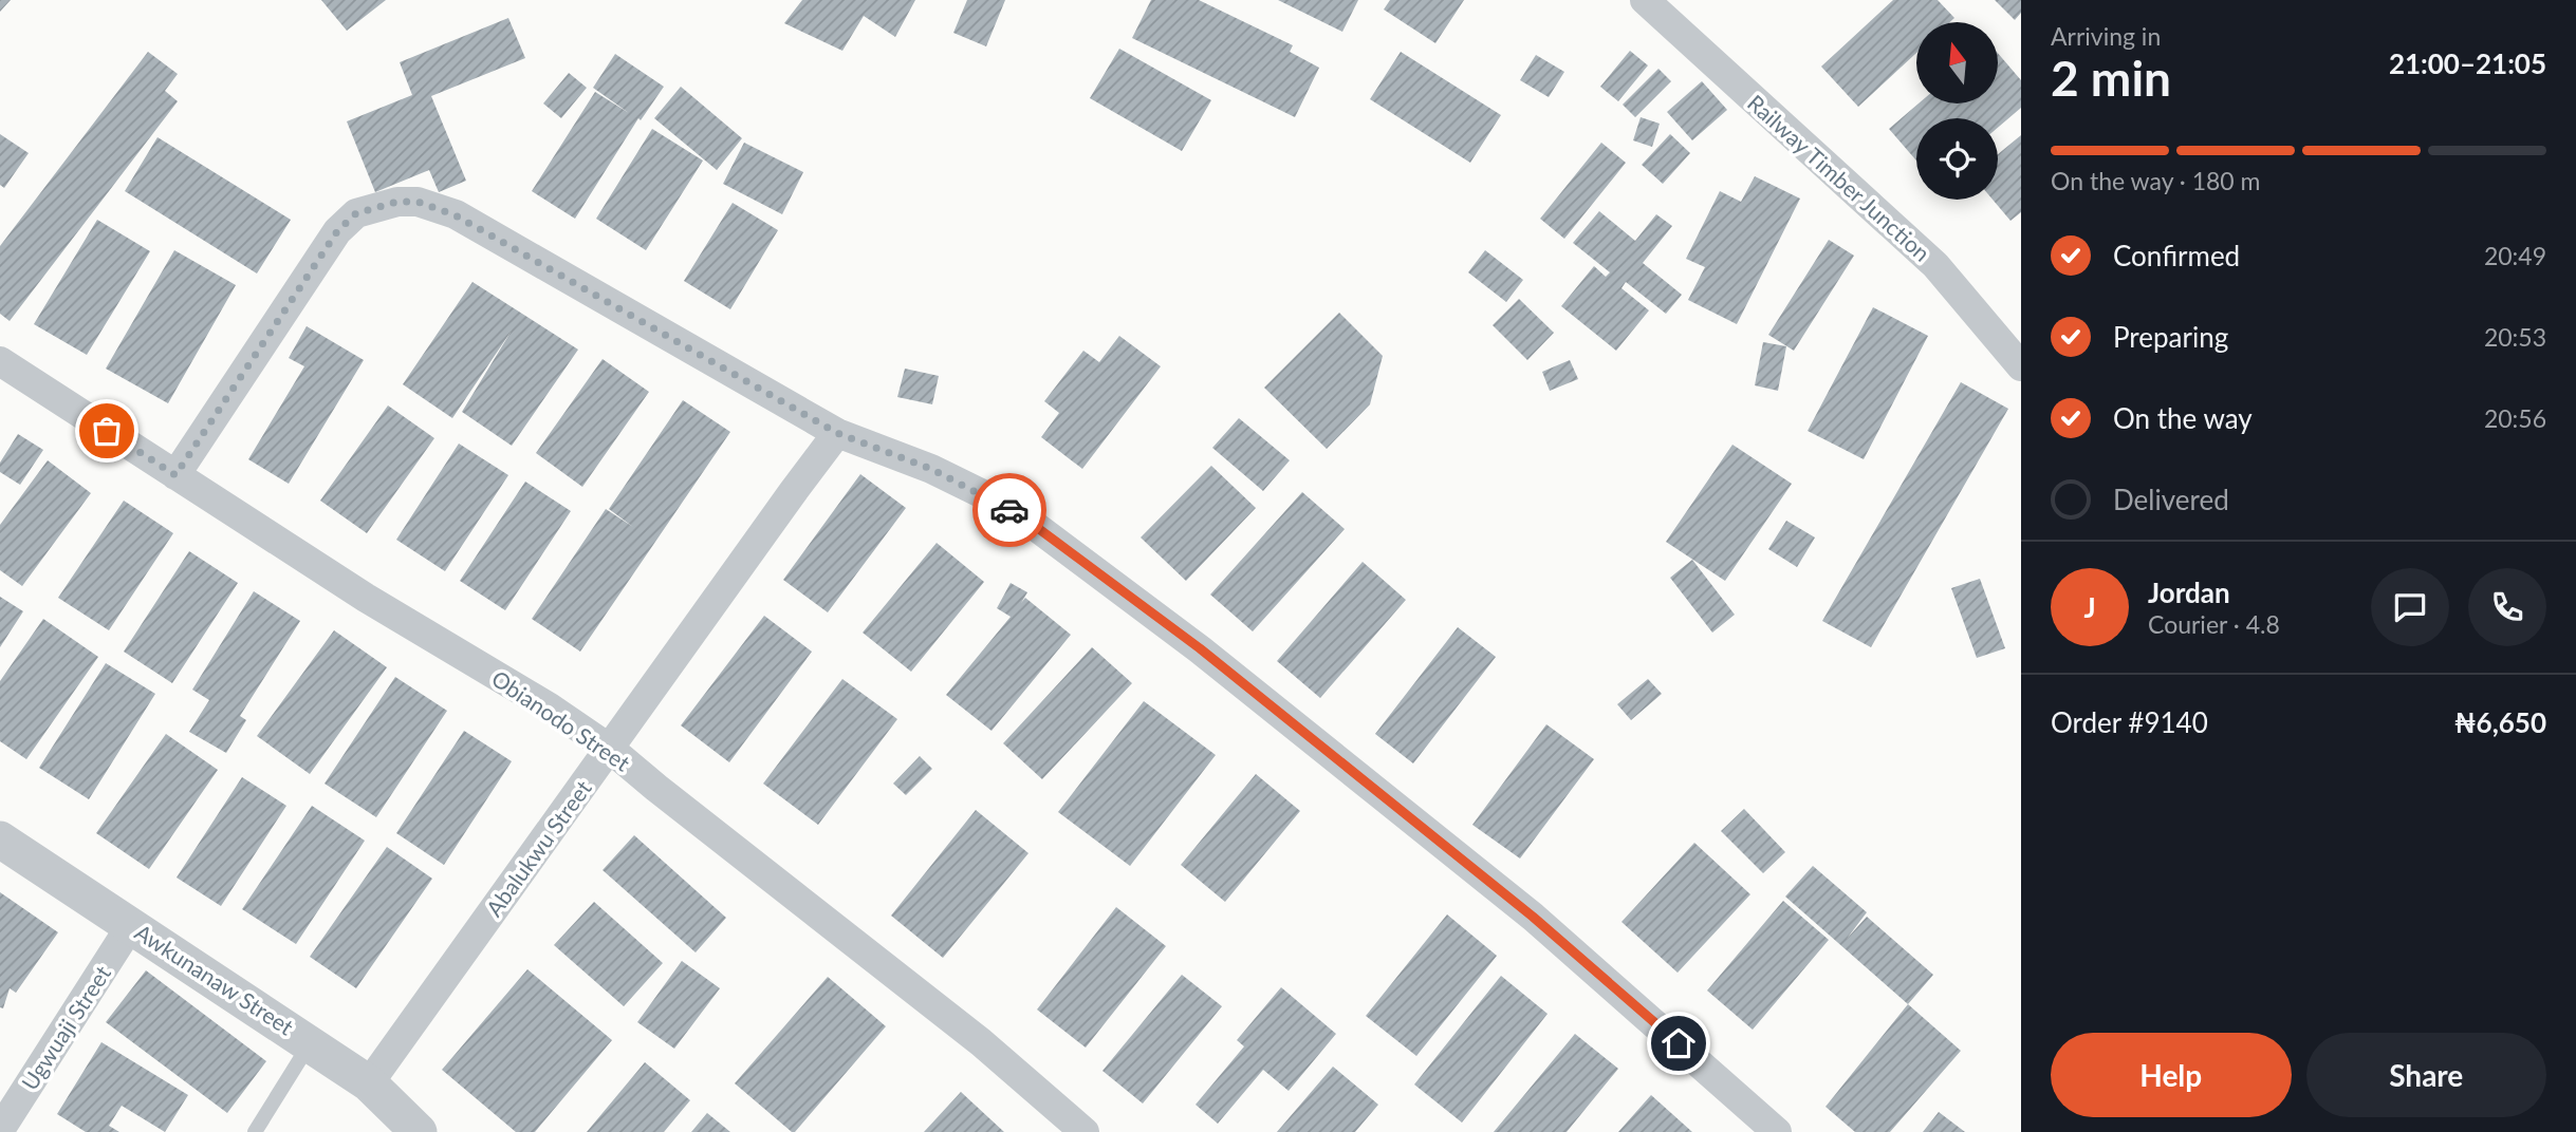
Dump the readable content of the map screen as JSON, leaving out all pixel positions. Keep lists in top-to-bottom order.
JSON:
{
  "streets": {
    "street": [
      "Railway Timber Junction",
      "Obianodo Street",
      "Abalukwu Street",
      "Awkunanaw Street",
      "Ugwuaji Street"
    ]
  },
  "crossings": [
    ["Obianodo Street", "Abalukwu Street"],
    ["Abalukwu Street", "Awkunanaw Street"],
    ["Awkunanaw Street", "Ugwuaji Street"]
  ],
  "north": "top",
  "page": {
    "heading": ["2 min", "Arriving in", "21:00–21:05"],
    "panel": [
      "Jordan",
      "Courier · 4.8",
      "Order #9140",
      "₦6,650"
    ],
    "bar": "On the way · 180 m",
    "list": [
      ["Confirmed", "20:49"],
      ["Preparing", "20:53"],
      ["On the way", "20:56"],
      "Delivered"
    ],
    "round": "J",
    "buttons": ["Help", "Share"]
  }
}
